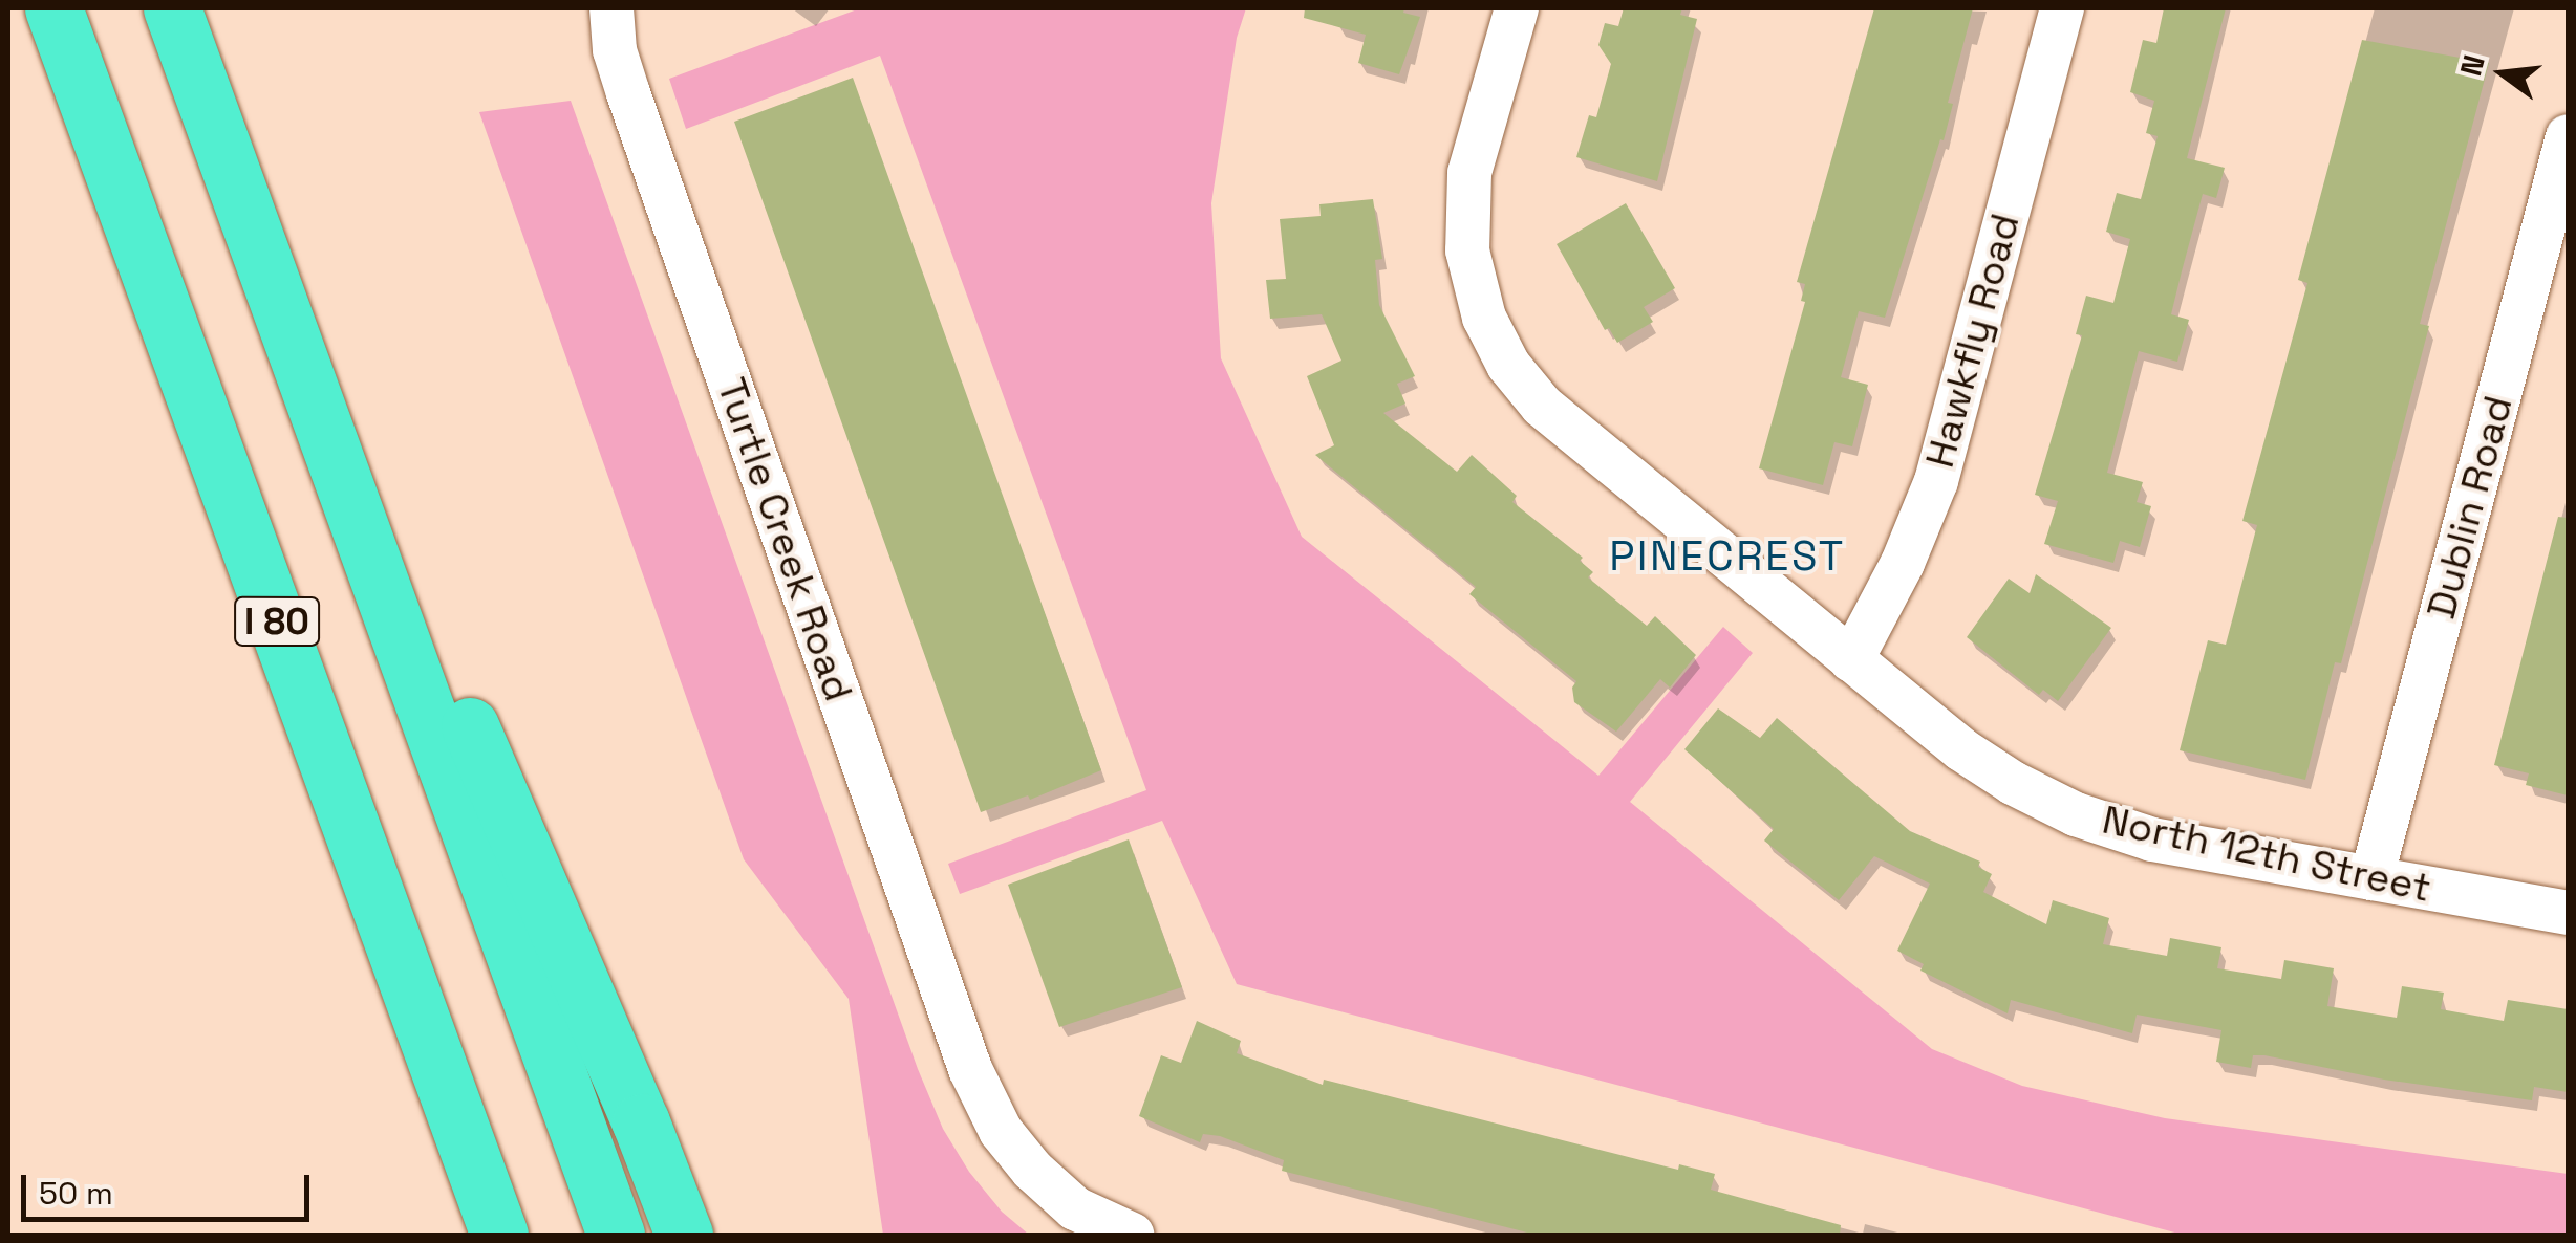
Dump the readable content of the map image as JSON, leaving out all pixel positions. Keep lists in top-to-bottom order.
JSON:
{
  "streets": {
    "highway": ["I 80"],
    "street": [
      "Hawkfly Road",
      "Dublin Road",
      "Turtle Creek Road",
      "North 12th Street"
    ]
  },
  "crossings": [
    ["Hawkfly Road", "North 12th Street"],
    ["Dublin Road", "North 12th Street"]
  ],
  "districts": ["PINECREST"],
  "scale_bar": "50 m",
  "north": "left"
}
